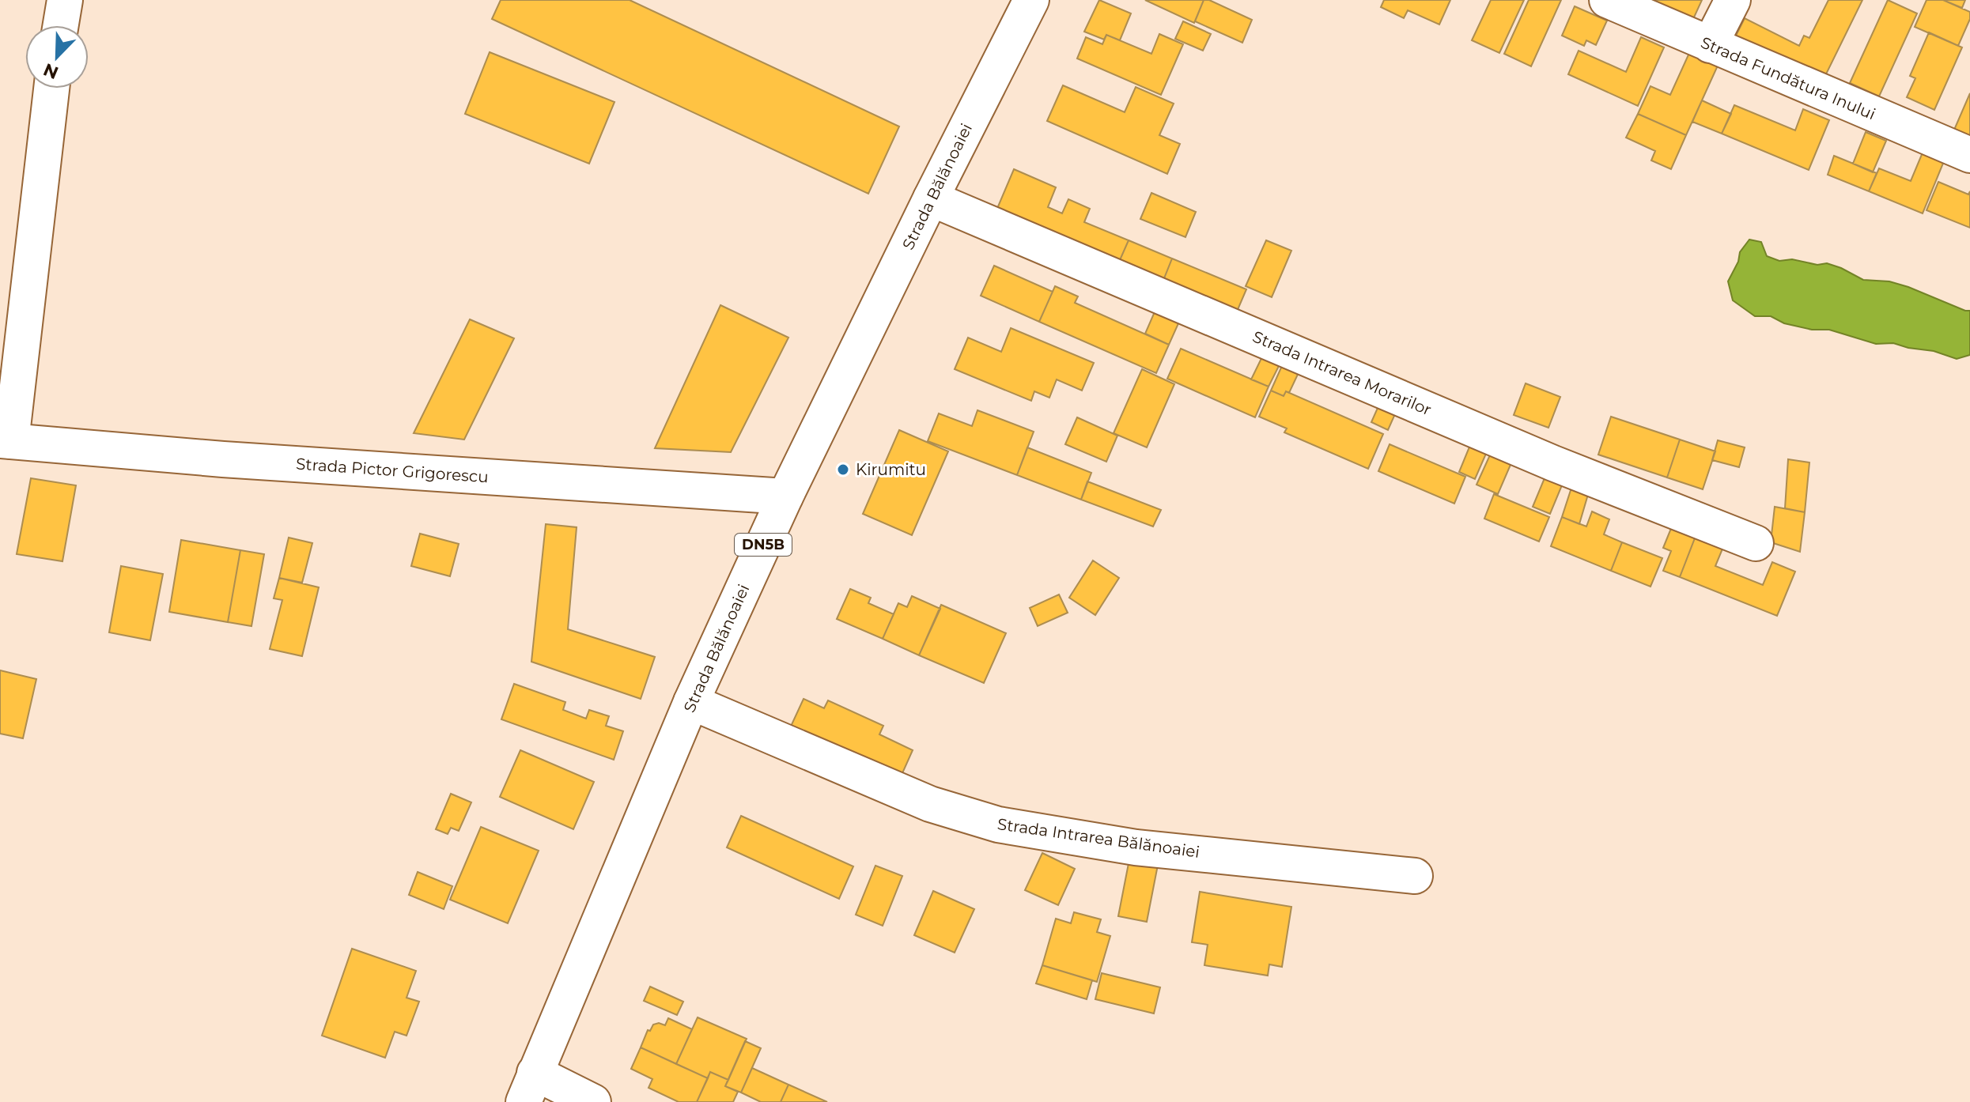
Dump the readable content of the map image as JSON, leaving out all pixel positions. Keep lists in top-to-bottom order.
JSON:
{
  "streets": {
    "street": [
      "Strada Fundătura Inului",
      "Strada Bălănoaiei",
      "Strada Intrarea Morarilor",
      "Strada Pictor Grigorescu",
      "DN5B",
      "Strada Intrarea Bălănoaiei"
    ]
  },
  "crossings": [
    ["Strada Bălănoaiei", "Strada Intrarea Morarilor"],
    ["Strada Bălănoaiei", "Strada Pictor Grigorescu"],
    ["Strada Bălănoaiei", "Strada Intrarea Bălănoaiei"]
  ],
  "places": ["Kirumitu"],
  "north": "bottom left"
}
